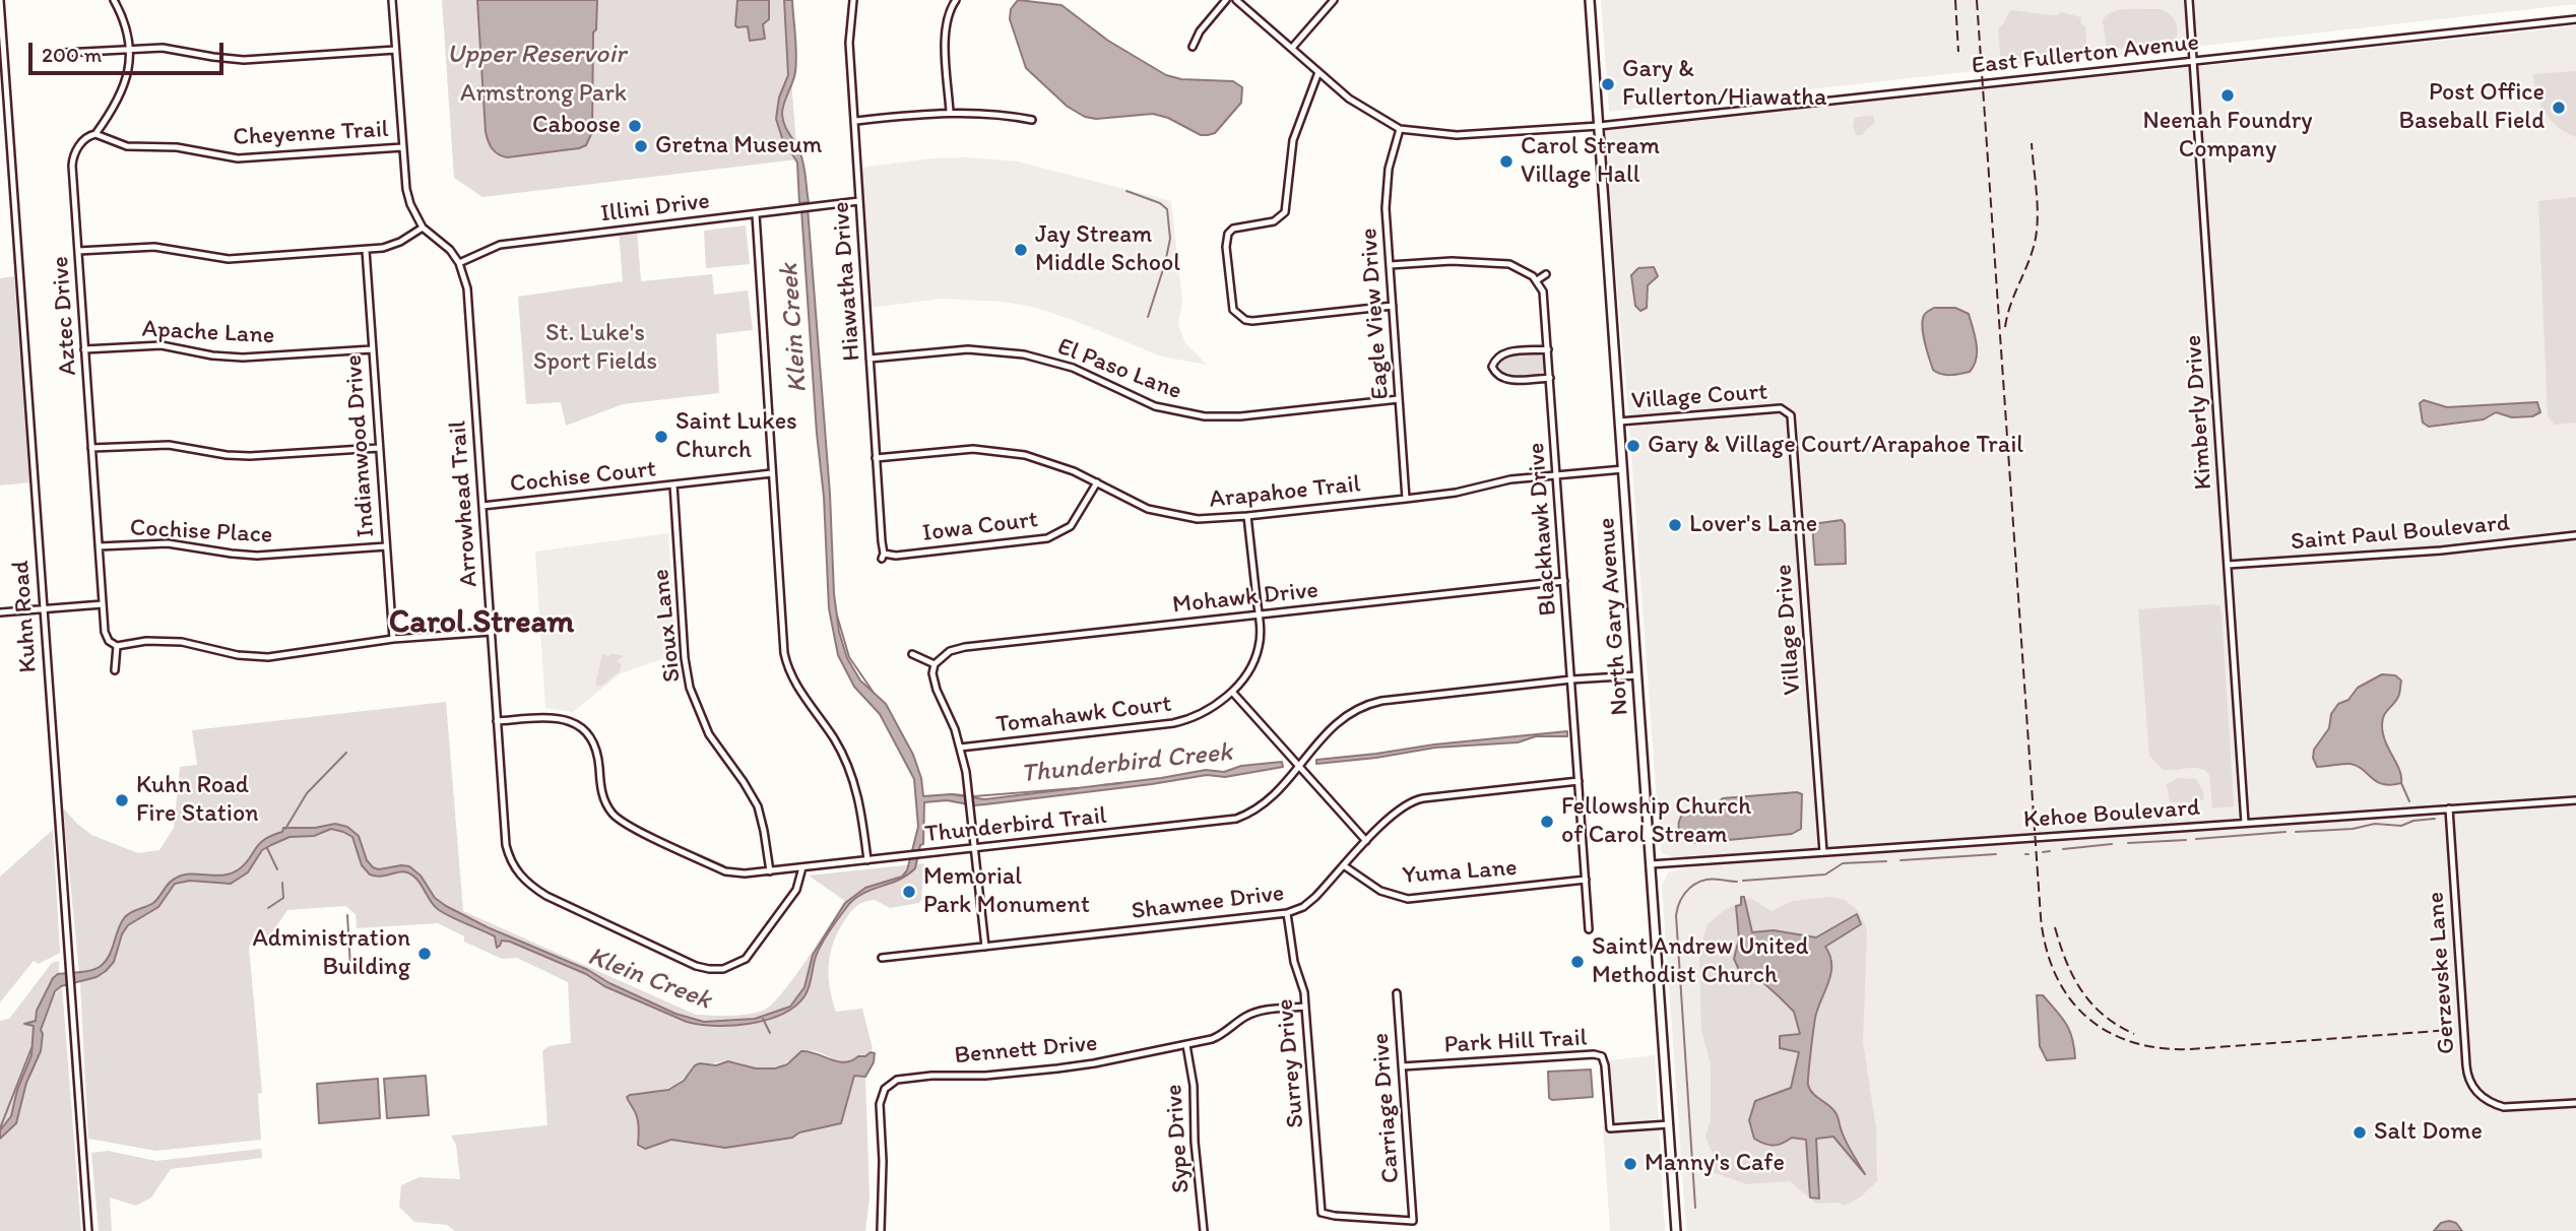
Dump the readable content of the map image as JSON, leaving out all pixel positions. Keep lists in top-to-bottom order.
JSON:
{
  "streets": {
    "street": [
      "East Fullerton Avenue",
      "Cheyenne Trail",
      "Illini Drive",
      "Hiawatha Drive",
      "Eagle View Drive",
      "Aztec Drive",
      "Apache Lane",
      "El Paso Lane",
      "Village Court",
      "Kimberly Drive",
      "Indianwood Drive",
      "Cochise Court",
      "Arapahoe Trail",
      "Arrowhead Trail",
      "Iowa Court",
      "Blackhawk Drive",
      "Cochise Place",
      "Saint Paul Boulevard",
      "Mohawk Drive",
      "Kuhn Road",
      "North Gary Avenue",
      "Sioux Lane",
      "Village Drive",
      "Tomahawk Court",
      "Kehoe Boulevard",
      "Thunderbird Trail",
      "Yuma Lane",
      "Shawnee Drive",
      "Gerzevske Lane",
      "Park Hill Trail",
      "Bennett Drive",
      "Surrey Drive",
      "Carriage Drive",
      "Sype Drive"
    ]
  },
  "crossings": [
    ["East Fullerton Avenue", "Kimberly Drive"],
    ["East Fullerton Avenue", "North Gary Avenue"],
    ["Cheyenne Trail", "Aztec Drive"],
    ["Cheyenne Trail", "Arrowhead Trail"],
    ["Illini Drive", "Hiawatha Drive"],
    ["Illini Drive", "Arrowhead Trail"],
    ["Hiawatha Drive", "El Paso Lane"],
    ["Hiawatha Drive", "Arapahoe Trail"],
    ["Hiawatha Drive", "Iowa Court"],
    ["Eagle View Drive", "El Paso Lane"],
    ["Eagle View Drive", "Arapahoe Trail"],
    ["Aztec Drive", "Apache Lane"],
    ["Aztec Drive", "Cochise Place"],
    ["Apache Lane", "Indianwood Drive"],
    ["Village Court", "North Gary Avenue"],
    ["Village Court", "Village Drive"],
    ["Kimberly Drive", "Saint Paul Boulevard"],
    ["Kimberly Drive", "Kehoe Boulevard"],
    ["Indianwood Drive", "Cochise Place"],
    ["Cochise Court", "Arrowhead Trail"],
    ["Cochise Court", "Sioux Lane"],
    ["Arapahoe Trail", "Iowa Court"],
    ["Arapahoe Trail", "Blackhawk Drive"],
    ["Arapahoe Trail", "North Gary Avenue"],
    ["Arapahoe Trail", "Tomahawk Court"],
    ["Arrowhead Trail", "Thunderbird Trail"],
    ["Blackhawk Drive", "Mohawk Drive"],
    ["Blackhawk Drive", "Thunderbird Trail"],
    ["Blackhawk Drive", "Yuma Lane"],
    ["Blackhawk Drive", "Shawnee Drive"],
    ["Mohawk Drive", "Tomahawk Court"],
    ["North Gary Avenue", "Kehoe Boulevard"],
    ["North Gary Avenue", "Thunderbird Trail"],
    ["North Gary Avenue", "Park Hill Trail"],
    ["Sioux Lane", "Thunderbird Trail"],
    ["Village Drive", "Kehoe Boulevard"],
    ["Kehoe Boulevard", "Gerzevske Lane"],
    ["Yuma Lane", "Shawnee Drive"],
    ["Shawnee Drive", "Surrey Drive"],
    ["Park Hill Trail", "Carriage Drive"],
    ["Bennett Drive", "Surrey Drive"],
    ["Bennett Drive", "Sype Drive"],
    ["Surrey Drive", "Carriage Drive"]
  ],
  "districts": ["Carol Stream"],
  "water": ["Upper Reservoir", "Klein Creek", "Thunderbird Creek"],
  "parks": ["Armstrong Park", "St. Luke's Sport Fields"],
  "places": [
    "Gary & Fullerton/Hiawatha",
    "Neenah Foundry Company",
    "Post Office Baseball Field",
    "Caboose",
    "Gretna Museum",
    "Carol Stream Village Hall",
    "Jay Stream Middle School",
    "Saint Lukes Church",
    "Gary & Village Court/Arapahoe Trail",
    "Lover's Lane",
    "Kuhn Road Fire Station",
    "Fellowship Church of Carol Stream",
    "Memorial Park Monument",
    "Administration Building",
    "Saint Andrew United Methodist Church",
    "Salt Dome",
    "Manny's Cafe"
  ],
  "scale_bar": "200 m"
}
